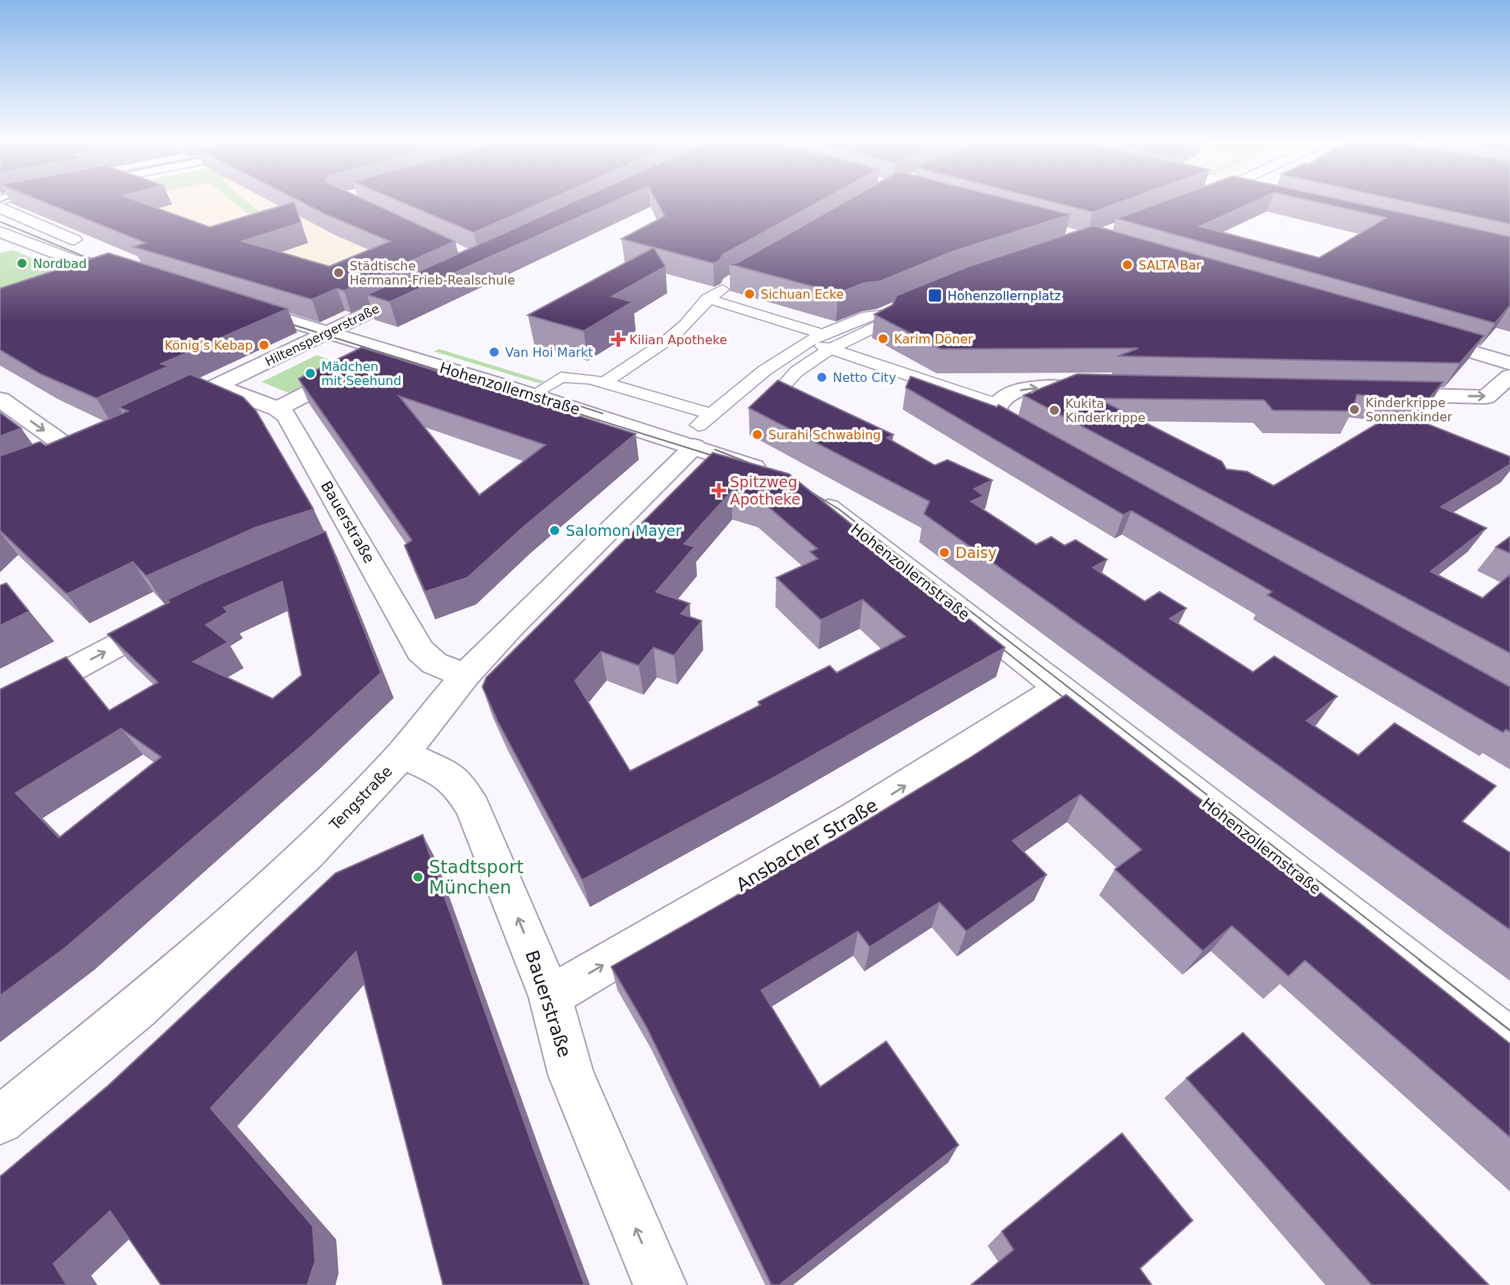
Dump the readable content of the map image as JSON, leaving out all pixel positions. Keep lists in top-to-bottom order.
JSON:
{
  "streets": {
    "street": [
      "Hiltenspergerstraße",
      "Hohenzollernstraße",
      "Bauerstraße",
      "Tengstraße",
      "Ansbacher Straße"
    ]
  },
  "crossings": [
    ["Hiltenspergerstraße", "Hohenzollernstraße"],
    ["Hohenzollernstraße", "Tengstraße"],
    ["Hohenzollernstraße", "Ansbacher Straße"],
    ["Bauerstraße", "Tengstraße"],
    ["Bauerstraße", "Ansbacher Straße"]
  ],
  "one_way": ["Bauerstraße", "Ansbacher Straße"],
  "places": {
    "other": [
      "Nordbad",
      "SALTA Bar",
      "Städtische Hermann-Frieb-Realschule",
      "Sichuan Ecke",
      "Karim Döner",
      "König’s Kebap",
      "Van Hoi Markt",
      "Mädchen mit Seehund",
      "Netto City",
      "Kinderkrippe Sonnenkinder",
      "Kukita Kinderkrippe",
      "Surahi Schwabing",
      "Salomon Mayer",
      "Daisy",
      "Stadtsport München"
    ],
    "transit": ["Hohenzollernplatz"],
    "health": ["Kilian Apotheke", "Spitzweg Apotheke"]
  }
}
